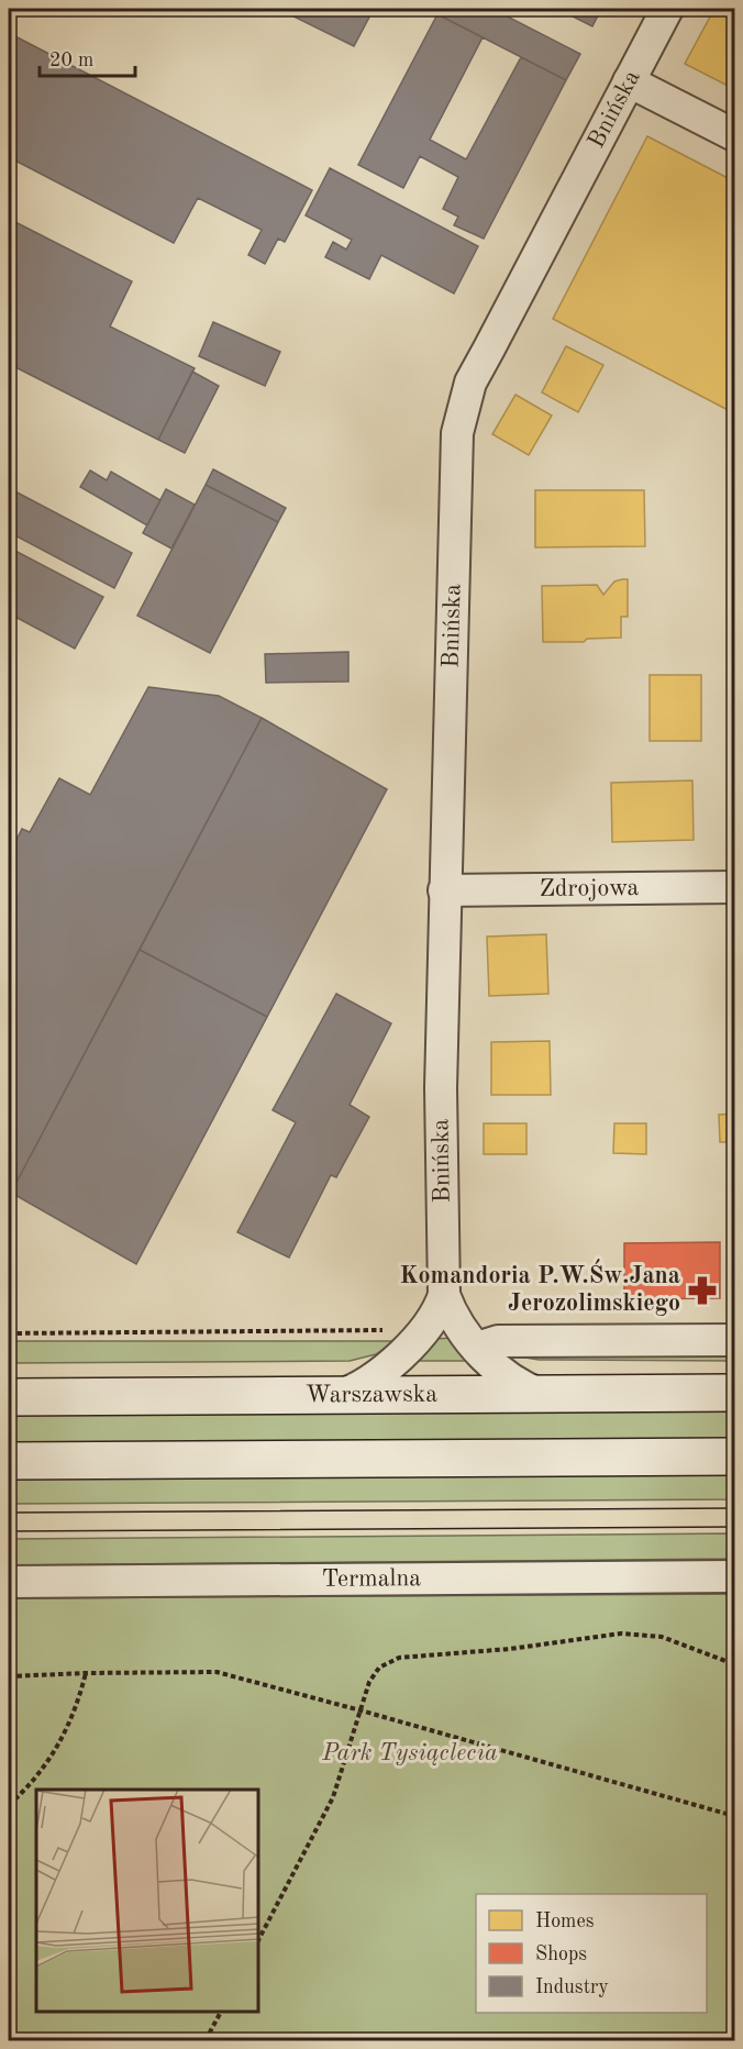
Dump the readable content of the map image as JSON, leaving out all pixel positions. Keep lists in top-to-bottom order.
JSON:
{
  "streets": {
    "main road": ["Warszawska"],
    "street": ["Bnińska", "Zdrojowa", "Termalna"]
  },
  "crossings": [
    ["Bnińska", "Zdrojowa"],
    ["Bnińska", "Warszawska"]
  ],
  "parks": ["Park Tysiąclecia"],
  "places": {
    "pharmacy": ["Komandoria P.W.Św.Jana Jerozolimskiego"]
  },
  "legend": ["Homes", "Shops", "Industry"],
  "scale_bar": "20 m"
}
